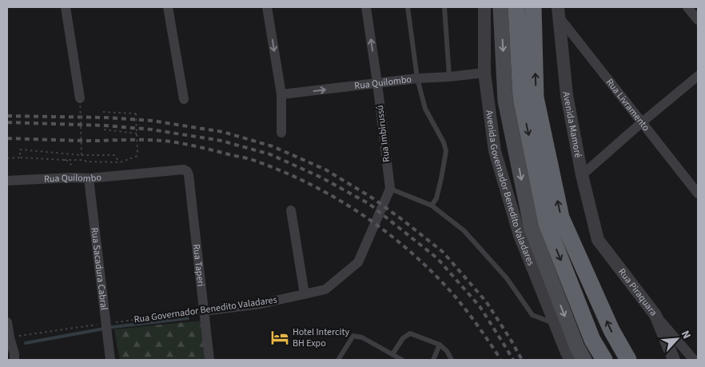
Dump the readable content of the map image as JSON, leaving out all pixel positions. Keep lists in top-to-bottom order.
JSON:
{
  "streets": {
    "street": [
      "Rua Quilombo",
      "Rua Livramento",
      "Avenida Mamoré",
      "Rua Imbirussú",
      "Avenida Governador Benedito Valadares",
      "Rua Taperi",
      "Rua Sacadura Cabral",
      "Rua Piraquara",
      "Rua Governador Benedito Valadares"
    ]
  },
  "crossings": [
    ["Rua Quilombo", "Rua Imbirussú"],
    ["Rua Quilombo", "Avenida Governador Benedito Valadares"],
    ["Rua Quilombo", "Rua Taperi"],
    ["Rua Quilombo", "Rua Sacadura Cabral"],
    ["Rua Livramento", "Avenida Mamoré"],
    ["Avenida Mamoré", "Rua Piraquara"],
    ["Rua Imbirussú", "Rua Governador Benedito Valadares"],
    ["Rua Taperi", "Rua Governador Benedito Valadares"],
    ["Rua Sacadura Cabral", "Rua Governador Benedito Valadares"]
  ],
  "one_way": ["Rua Imbirussú"],
  "places": {
    "hotel": ["Hotel Intercity BH Expo"]
  },
  "north": "top right"
}
